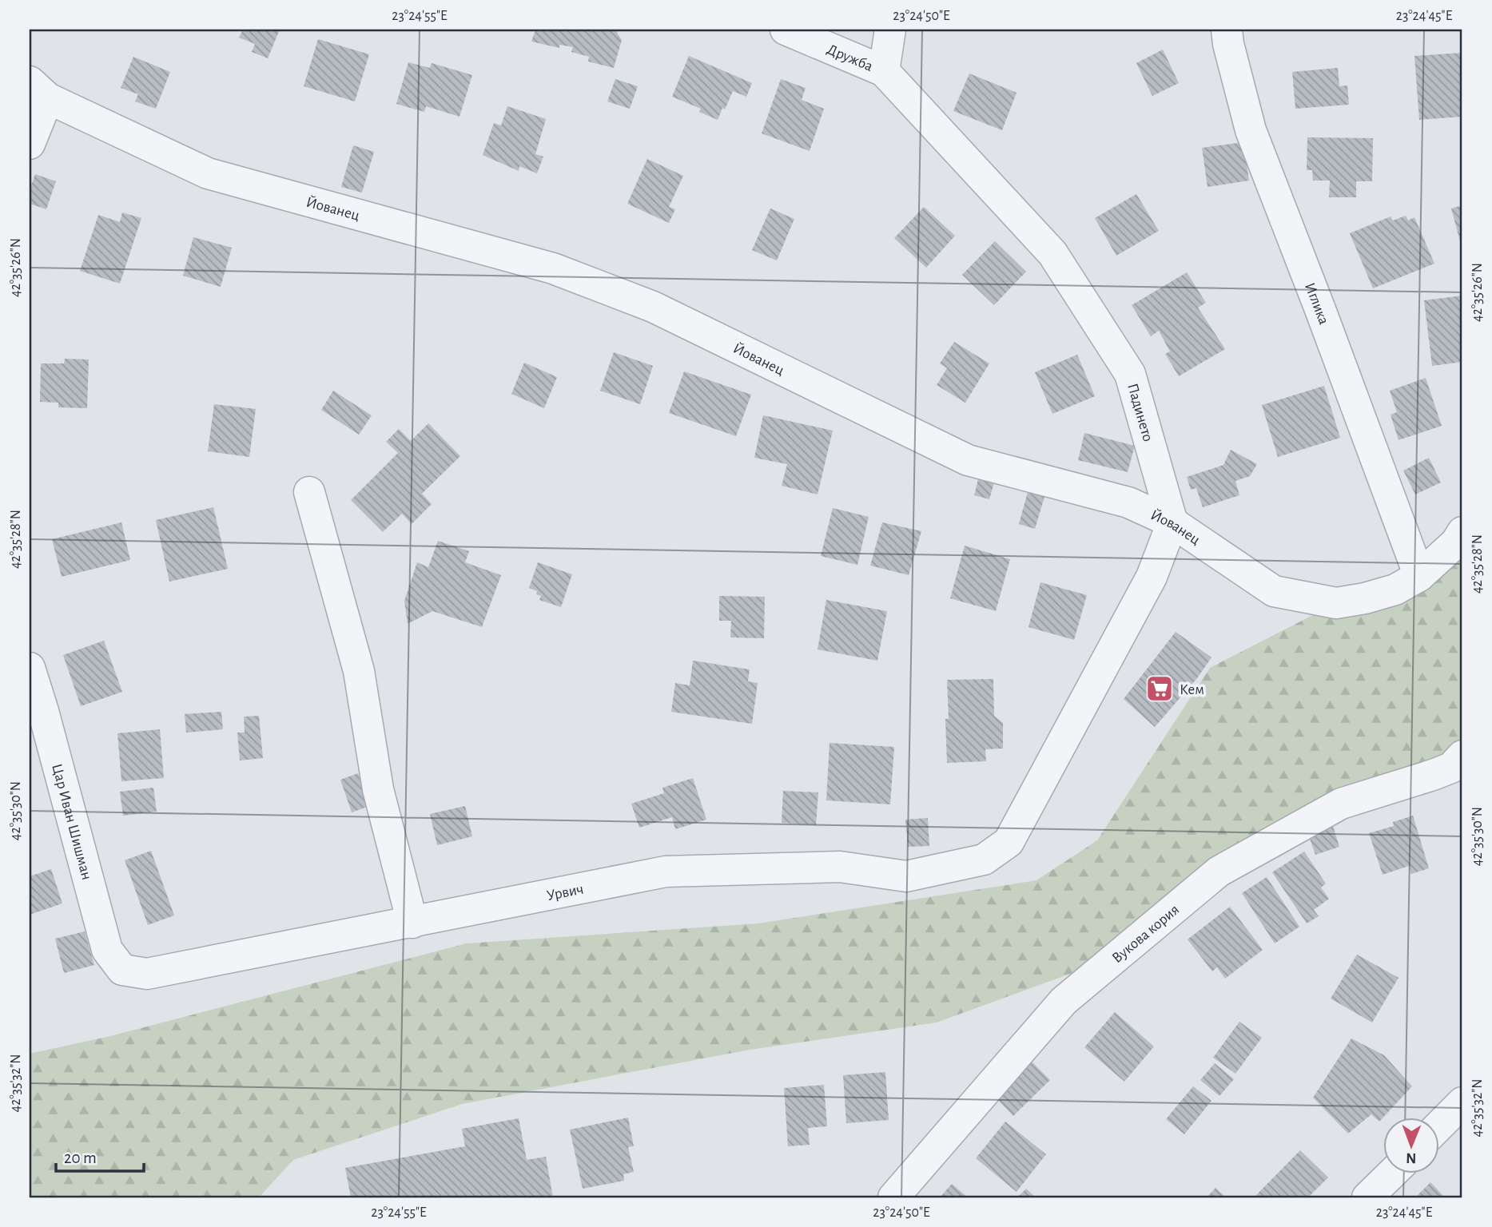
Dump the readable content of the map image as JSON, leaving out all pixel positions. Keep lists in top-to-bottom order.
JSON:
{
  "streets": {
    "street": [
      "Дружба",
      "Йованец",
      "Иглика",
      "Падинето",
      "Цар Иван Шишман",
      "Урвич",
      "Вукова кория"
    ]
  },
  "crossings": [
    ["Дружба", "Падинето"],
    ["Йованец", "Иглика"],
    ["Йованец", "Падинето"],
    ["Йованец", "Урвич"],
    ["Падинето", "Урвич"],
    ["Цар Иван Шишман", "Урвич"]
  ],
  "places": {
    "supermarket": ["Кем"]
  },
  "scale_bar": "20 m",
  "north": "bottom",
  "coordinates": [
    "23°24'55\"E",
    "23°24'50\"E",
    "23°24'45\"E",
    "42°35'26\"N",
    "42°35'28\"N",
    "42°35'30\"N",
    "42°35'32\"N"
  ]
}
